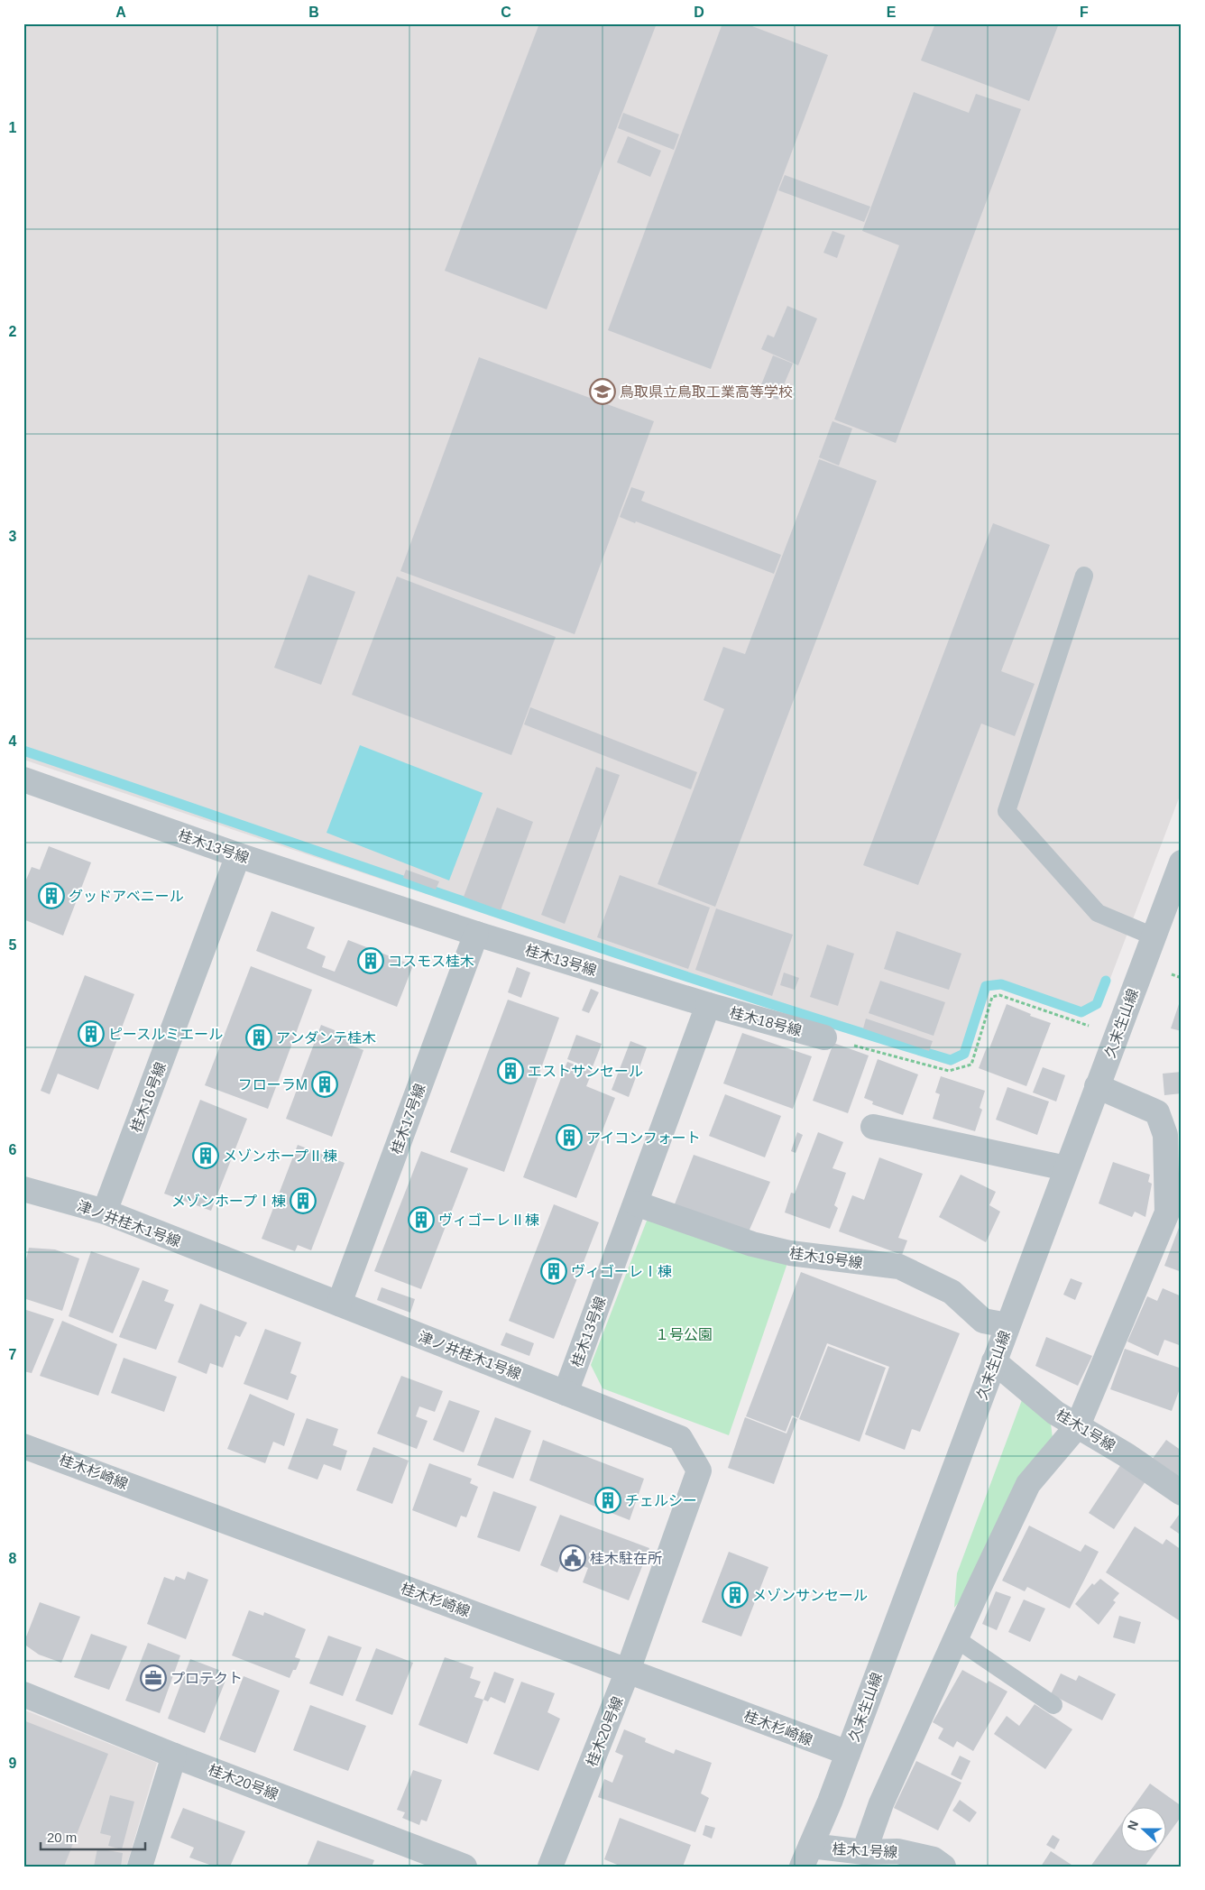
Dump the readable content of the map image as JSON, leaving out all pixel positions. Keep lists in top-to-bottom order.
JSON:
{
  "streets": {
    "street": [
      "桂木13号線",
      "桂木18号線",
      "久末生山線",
      "桂木16号線",
      "桂木17号線",
      "津ノ井桂木1号線",
      "桂木19号線",
      "桂木1号線",
      "桂木杉崎線",
      "桂木20号線"
    ]
  },
  "crossings": [
    ["桂木13号線", "桂木18号線"],
    ["桂木13号線", "桂木16号線"],
    ["桂木13号線", "桂木17号線"],
    ["桂木13号線", "津ノ井桂木1号線"],
    ["桂木13号線", "桂木19号線"],
    ["久末生山線", "桂木19号線"],
    ["久末生山線", "桂木1号線"],
    ["久末生山線", "桂木杉崎線"],
    ["桂木16号線", "津ノ井桂木1号線"],
    ["桂木17号線", "津ノ井桂木1号線"],
    ["津ノ井桂木1号線", "桂木杉崎線"],
    ["津ノ井桂木1号線", "桂木20号線"],
    ["桂木杉崎線", "桂木20号線"]
  ],
  "parks": ["１号公園"],
  "places": {
    "school or university": ["鳥取県立鳥取工業高等学校"],
    "building": [
      "グッドアベニール",
      "コスモス桂木",
      "ピースルミエール",
      "アンダンテ桂木",
      "エストサンセール",
      "フローラM",
      "アイコンフォート",
      "メゾンホープⅡ棟",
      "メゾンホープⅠ棟",
      "ヴィゴーレⅡ棟",
      "ヴィゴーレⅠ棟",
      "チェルシー",
      "メゾンサンセール"
    ],
    "public building": ["桂木駐在所"],
    "office": ["プロテクト"]
  },
  "scale_bar": "20 m",
  "north": "left",
  "grid": {
    "columns": [
      "A",
      "B",
      "C",
      "D",
      "E",
      "F"
    ],
    "rows": [
      "1",
      "2",
      "3",
      "4",
      "5",
      "6",
      "7",
      "8",
      "9"
    ]
  }
}
